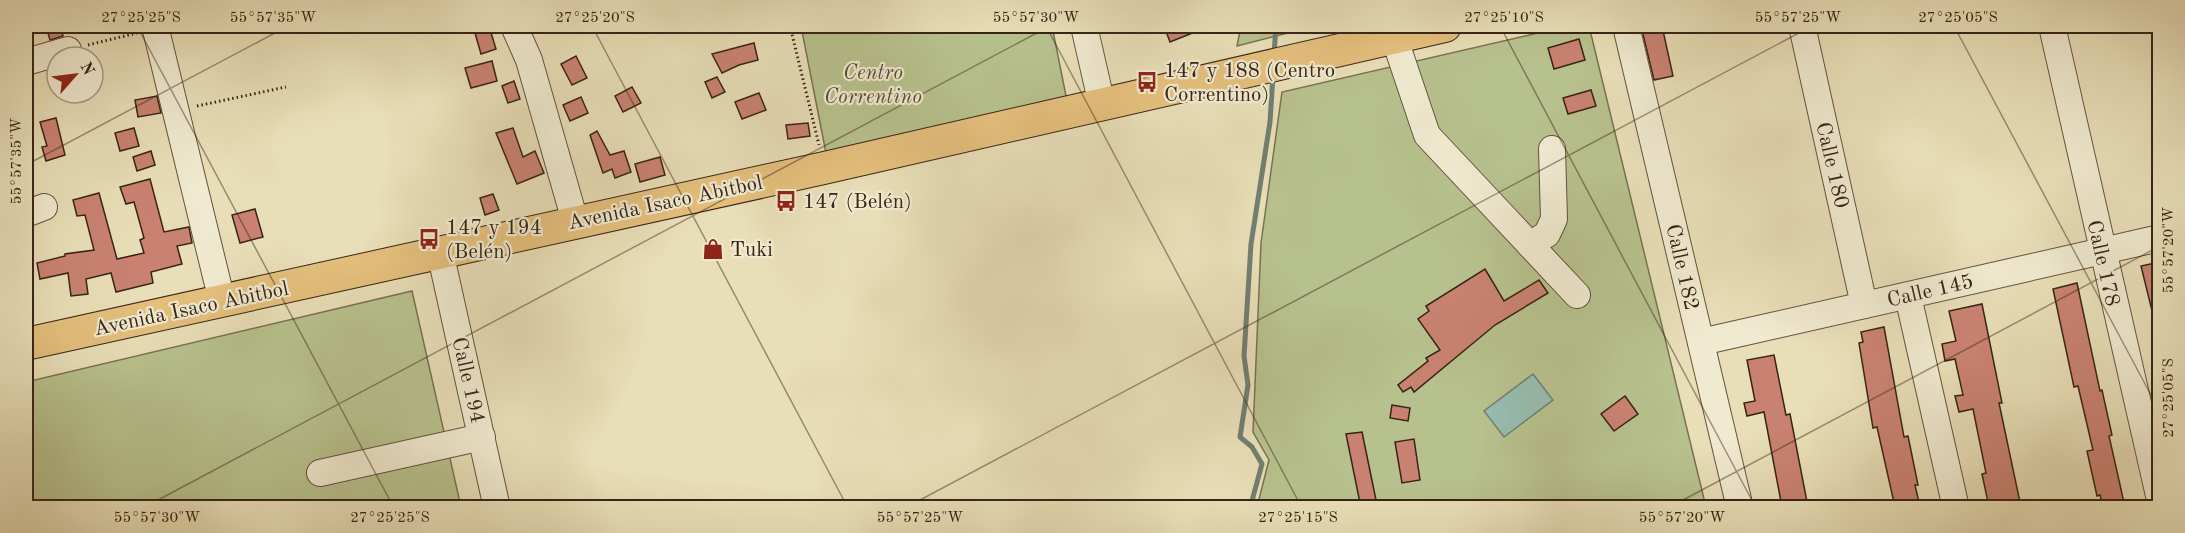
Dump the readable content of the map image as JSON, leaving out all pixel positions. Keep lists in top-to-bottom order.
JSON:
{
  "streets": {
    "main road": ["Avenida Isaco Abitbol"],
    "street": [
      "Calle 180",
      "Calle 178",
      "Calle 182",
      "Calle 145",
      "Calle 194"
    ]
  },
  "crossings": [
    ["Calle 180", "Calle 145"],
    ["Avenida Isaco Abitbol", "Calle 194"],
    ["Calle 178", "Calle 145"],
    ["Calle 182", "Calle 145"]
  ],
  "parks": ["Centro Correntino"],
  "places": {
    "bus stop": ["147 y 188 (Centro Correntino)", "147 (Belén)", "147 y 194 (Belén)"],
    "shop": ["Tuki"]
  },
  "north": "top right",
  "coordinates": [
    "27°25'25\"S",
    "55°57'35\"W",
    "27°25'20\"S",
    "55°57'30\"W",
    "27°25'10\"S",
    "55°57'25\"W",
    "27°25'05\"S",
    "55°57'20\"W",
    "27°25'15\"S"
  ]
}
